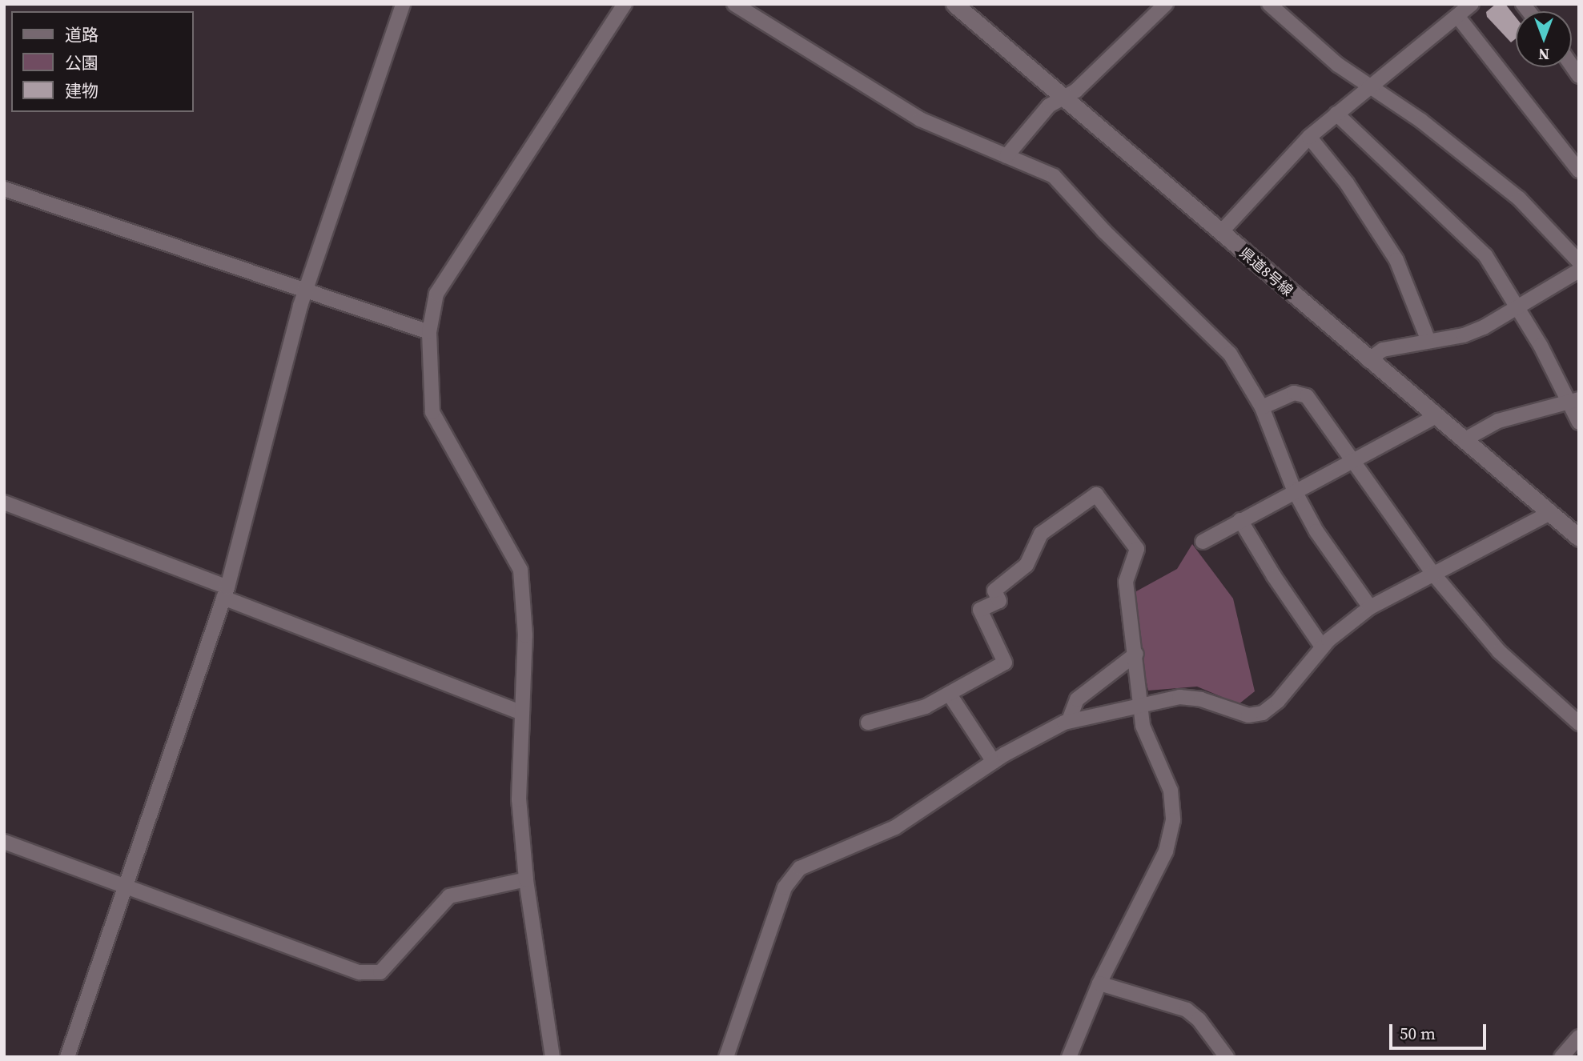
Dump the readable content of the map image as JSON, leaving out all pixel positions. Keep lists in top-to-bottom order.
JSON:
{
  "streets": {
    "main road": ["県道8号線"]
  },
  "legend": ["道路", "公園", "建物"],
  "scale_bar": "50 m",
  "north": "bottom"
}
